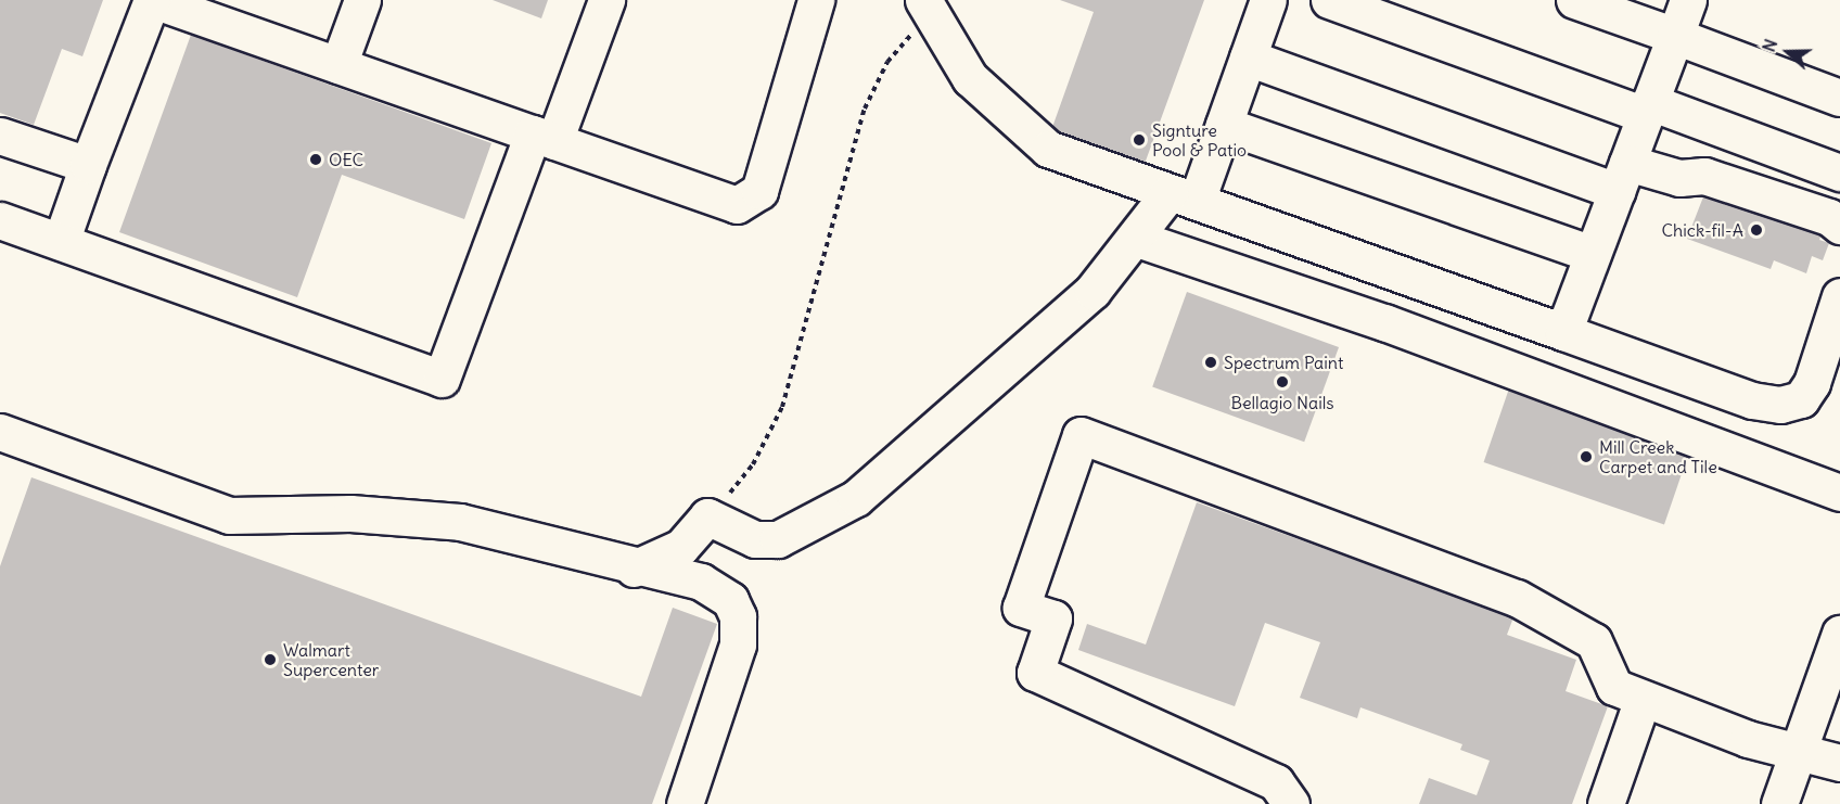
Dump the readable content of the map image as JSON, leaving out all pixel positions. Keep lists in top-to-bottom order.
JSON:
{
  "places": [
    "Signture Pool & Patio",
    "OEC",
    "Chick-fil-A",
    "Spectrum Paint",
    "Bellagio Nails",
    "Mill Creek Carpet and Tile",
    "Walmart Supercenter"
  ],
  "north": "left"
}
